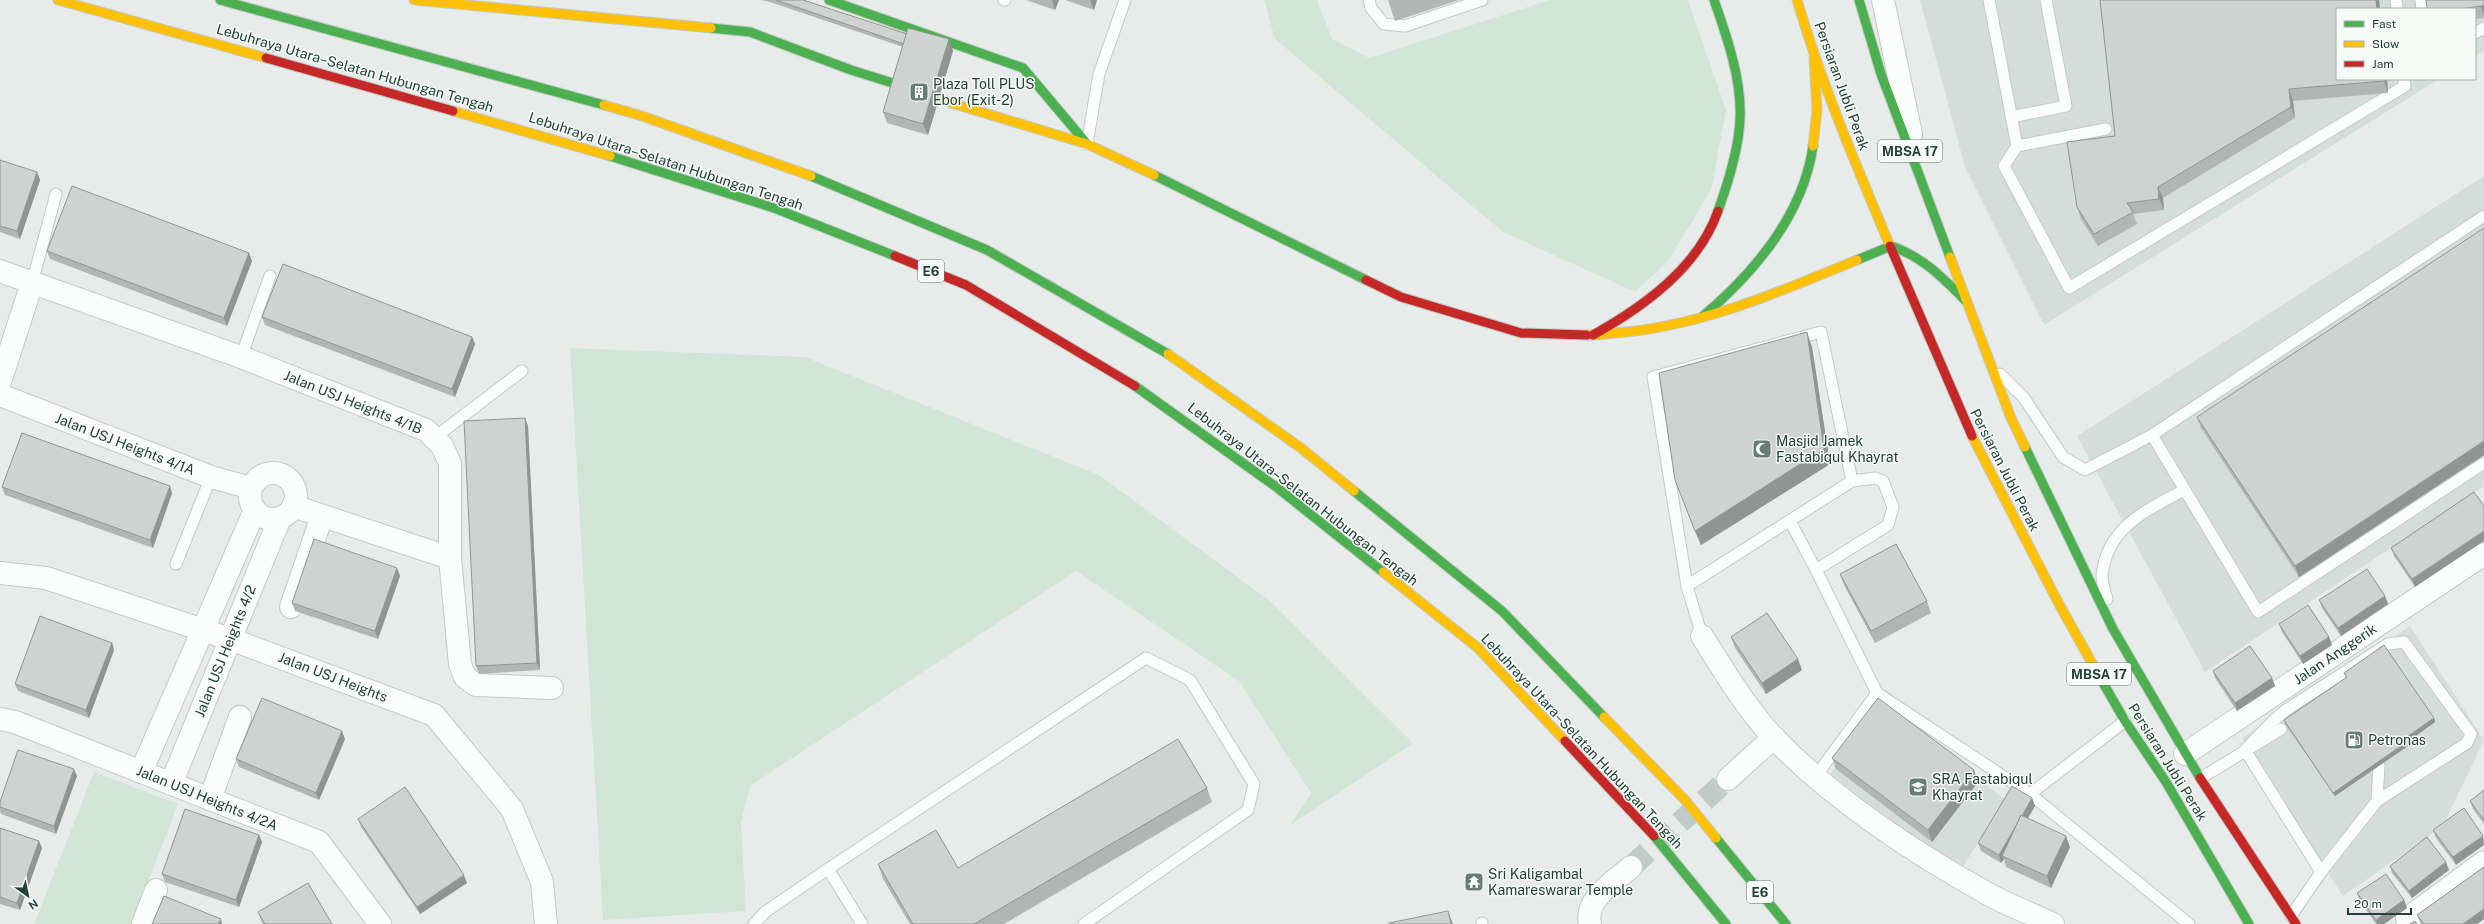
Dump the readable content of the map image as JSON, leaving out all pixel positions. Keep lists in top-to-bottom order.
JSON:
{
  "streets": {
    "main road": [
      "Lebuhraya Utara–Selatan Hubungan Tengah",
      "Persiaran Jubli Perak",
      "MBSA 17",
      "E6"
    ],
    "street": [
      "Jalan USJ Heights 4/1B",
      "Jalan USJ Heights 4/1A",
      "Jalan USJ Heights 4/2",
      "Jalan Anggerik",
      "Jalan USJ Heights",
      "Jalan USJ Heights 4/2A"
    ]
  },
  "crossings": [
    ["Persiaran Jubli Perak", "Jalan Anggerik"],
    ["Jalan USJ Heights 4/1A", "Jalan USJ Heights 4/2"],
    ["Jalan USJ Heights 4/2", "Jalan USJ Heights"],
    ["Jalan USJ Heights 4/2", "Jalan USJ Heights 4/2A"]
  ],
  "places": {
    "building": ["Plaza Toll PLUS Ebor (Exit-2)"],
    "mosque": ["Masjid Jamek Fastabiqul Khayrat"],
    "fuel station": ["Petronas"],
    "school or university": ["SRA Fastabiqul Khayrat"],
    "temple": ["Sri Kaligambal Kamareswarar Temple"]
  },
  "legend": ["Fast", "Slow", "Jam"],
  "scale_bar": "20 m",
  "north": "bottom right"
}
